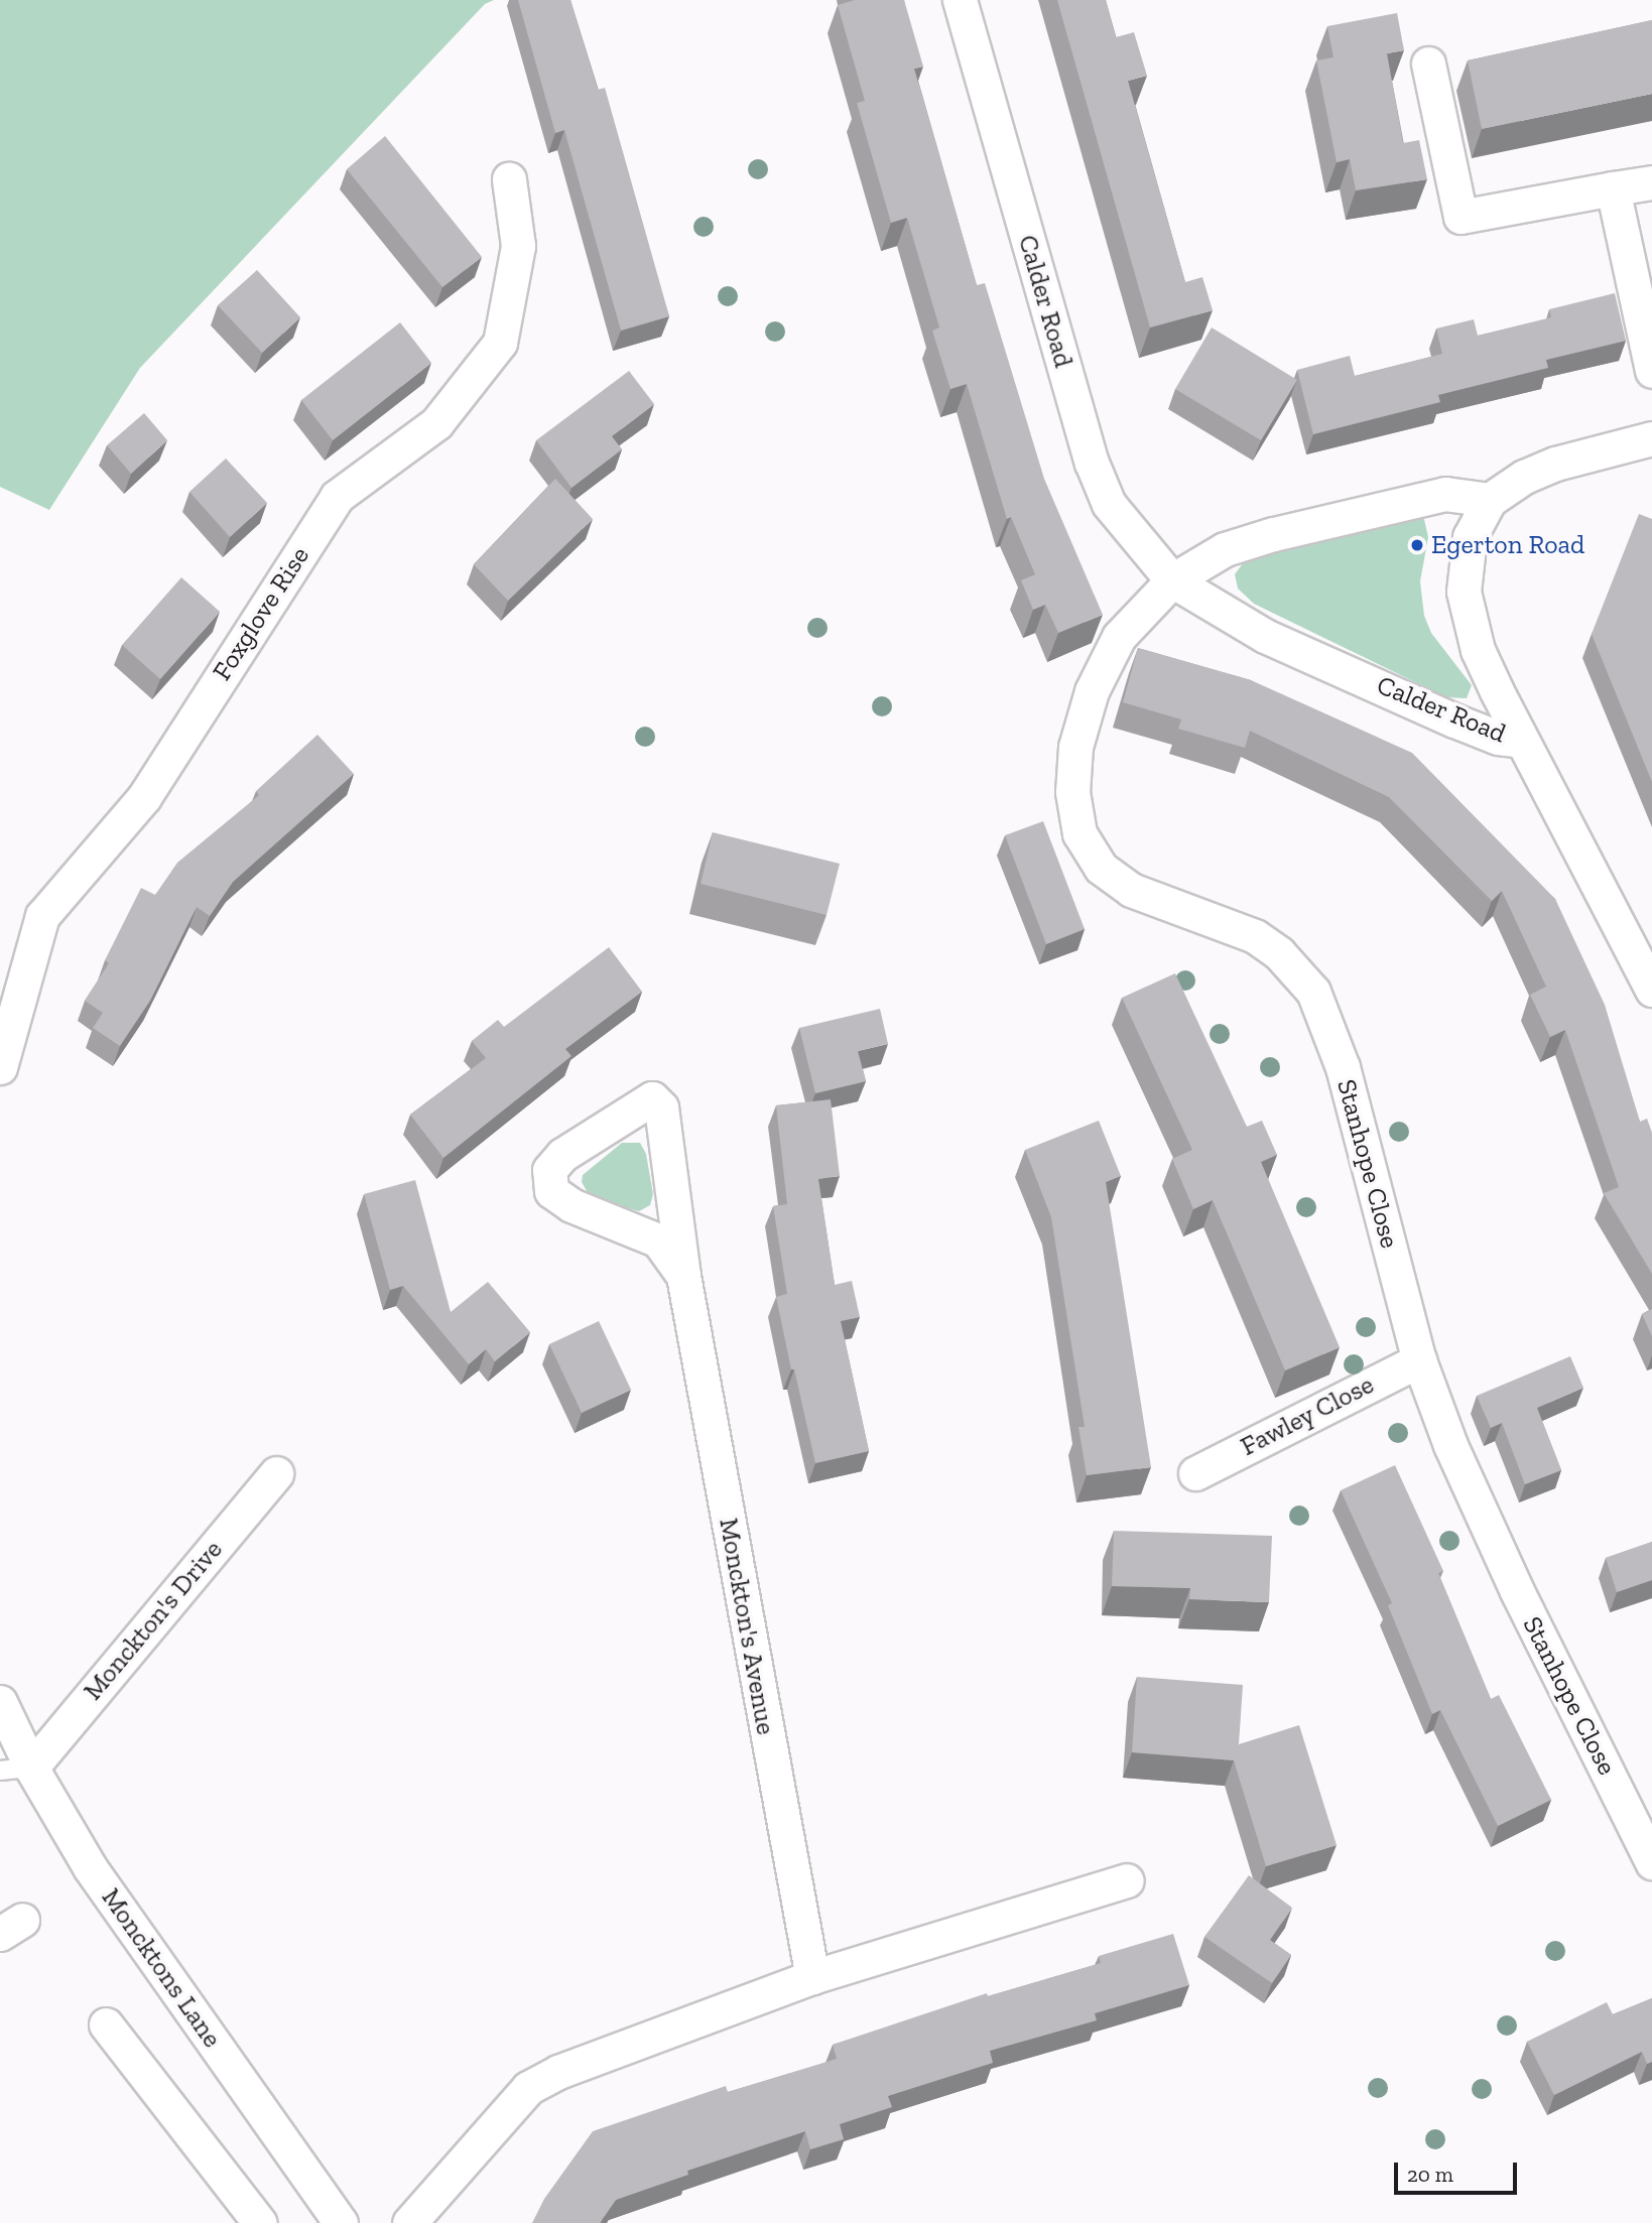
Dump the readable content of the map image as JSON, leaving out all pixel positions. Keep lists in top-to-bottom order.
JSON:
{
  "streets": {
    "street": [
      "Calder Road",
      "Foxglove Rise",
      "Stanhope Close",
      "Fawley Close",
      "Monckton's Drive",
      "Monckton's Avenue",
      "Moncktons Lane"
    ]
  },
  "crossings": [
    ["Calder Road", "Stanhope Close"],
    ["Stanhope Close", "Fawley Close"],
    ["Monckton's Drive", "Moncktons Lane"]
  ],
  "places": ["Egerton Road"],
  "scale_bar": "20 m"
}
